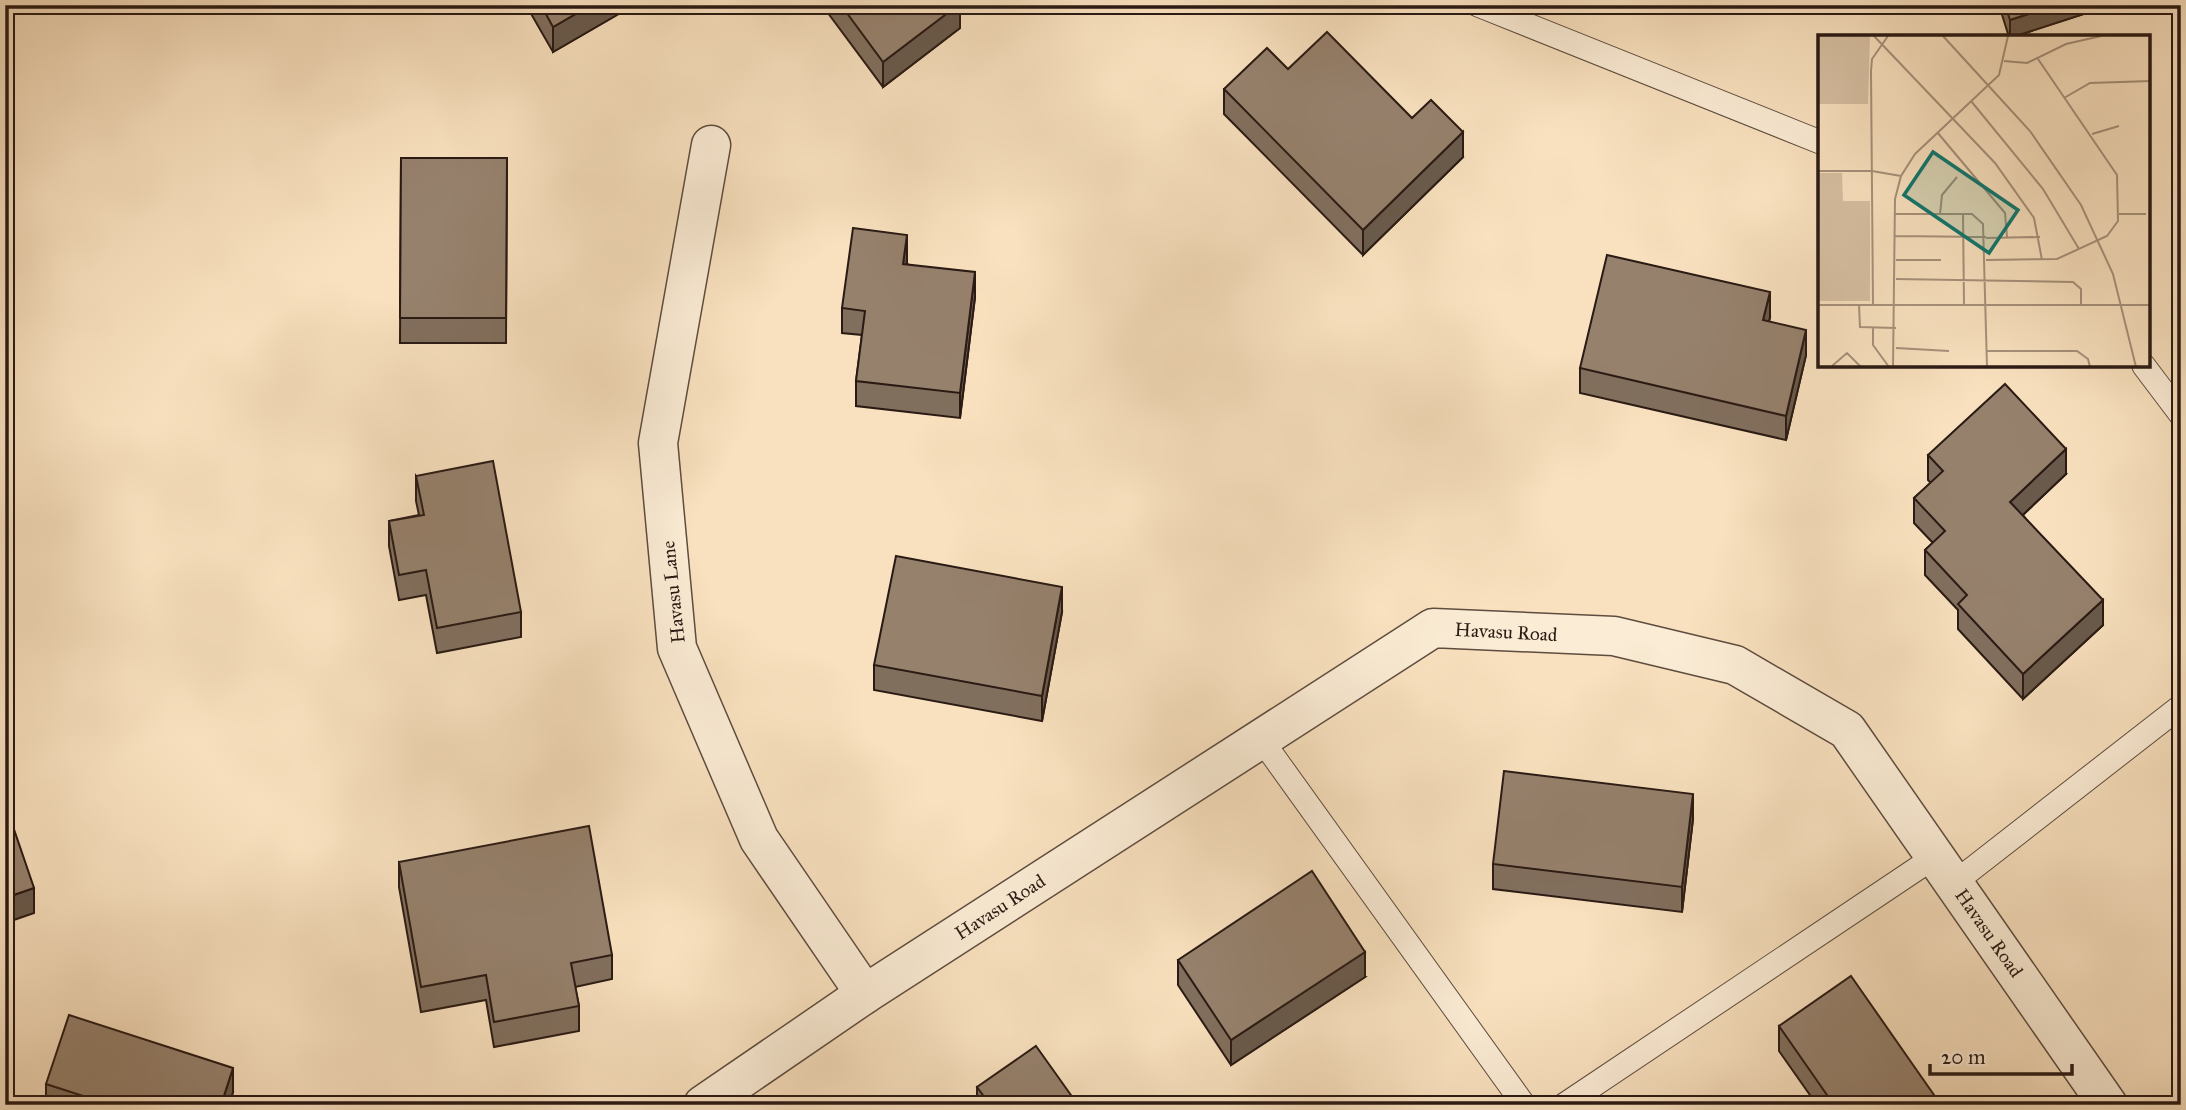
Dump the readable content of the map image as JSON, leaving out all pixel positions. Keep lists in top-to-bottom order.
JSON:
{
  "streets": {
    "street": ["Havasu Lane", "Havasu Road"]
  },
  "crossings": [
    ["Havasu Lane", "Havasu Road"]
  ],
  "scale_bar": "20 m"
}
